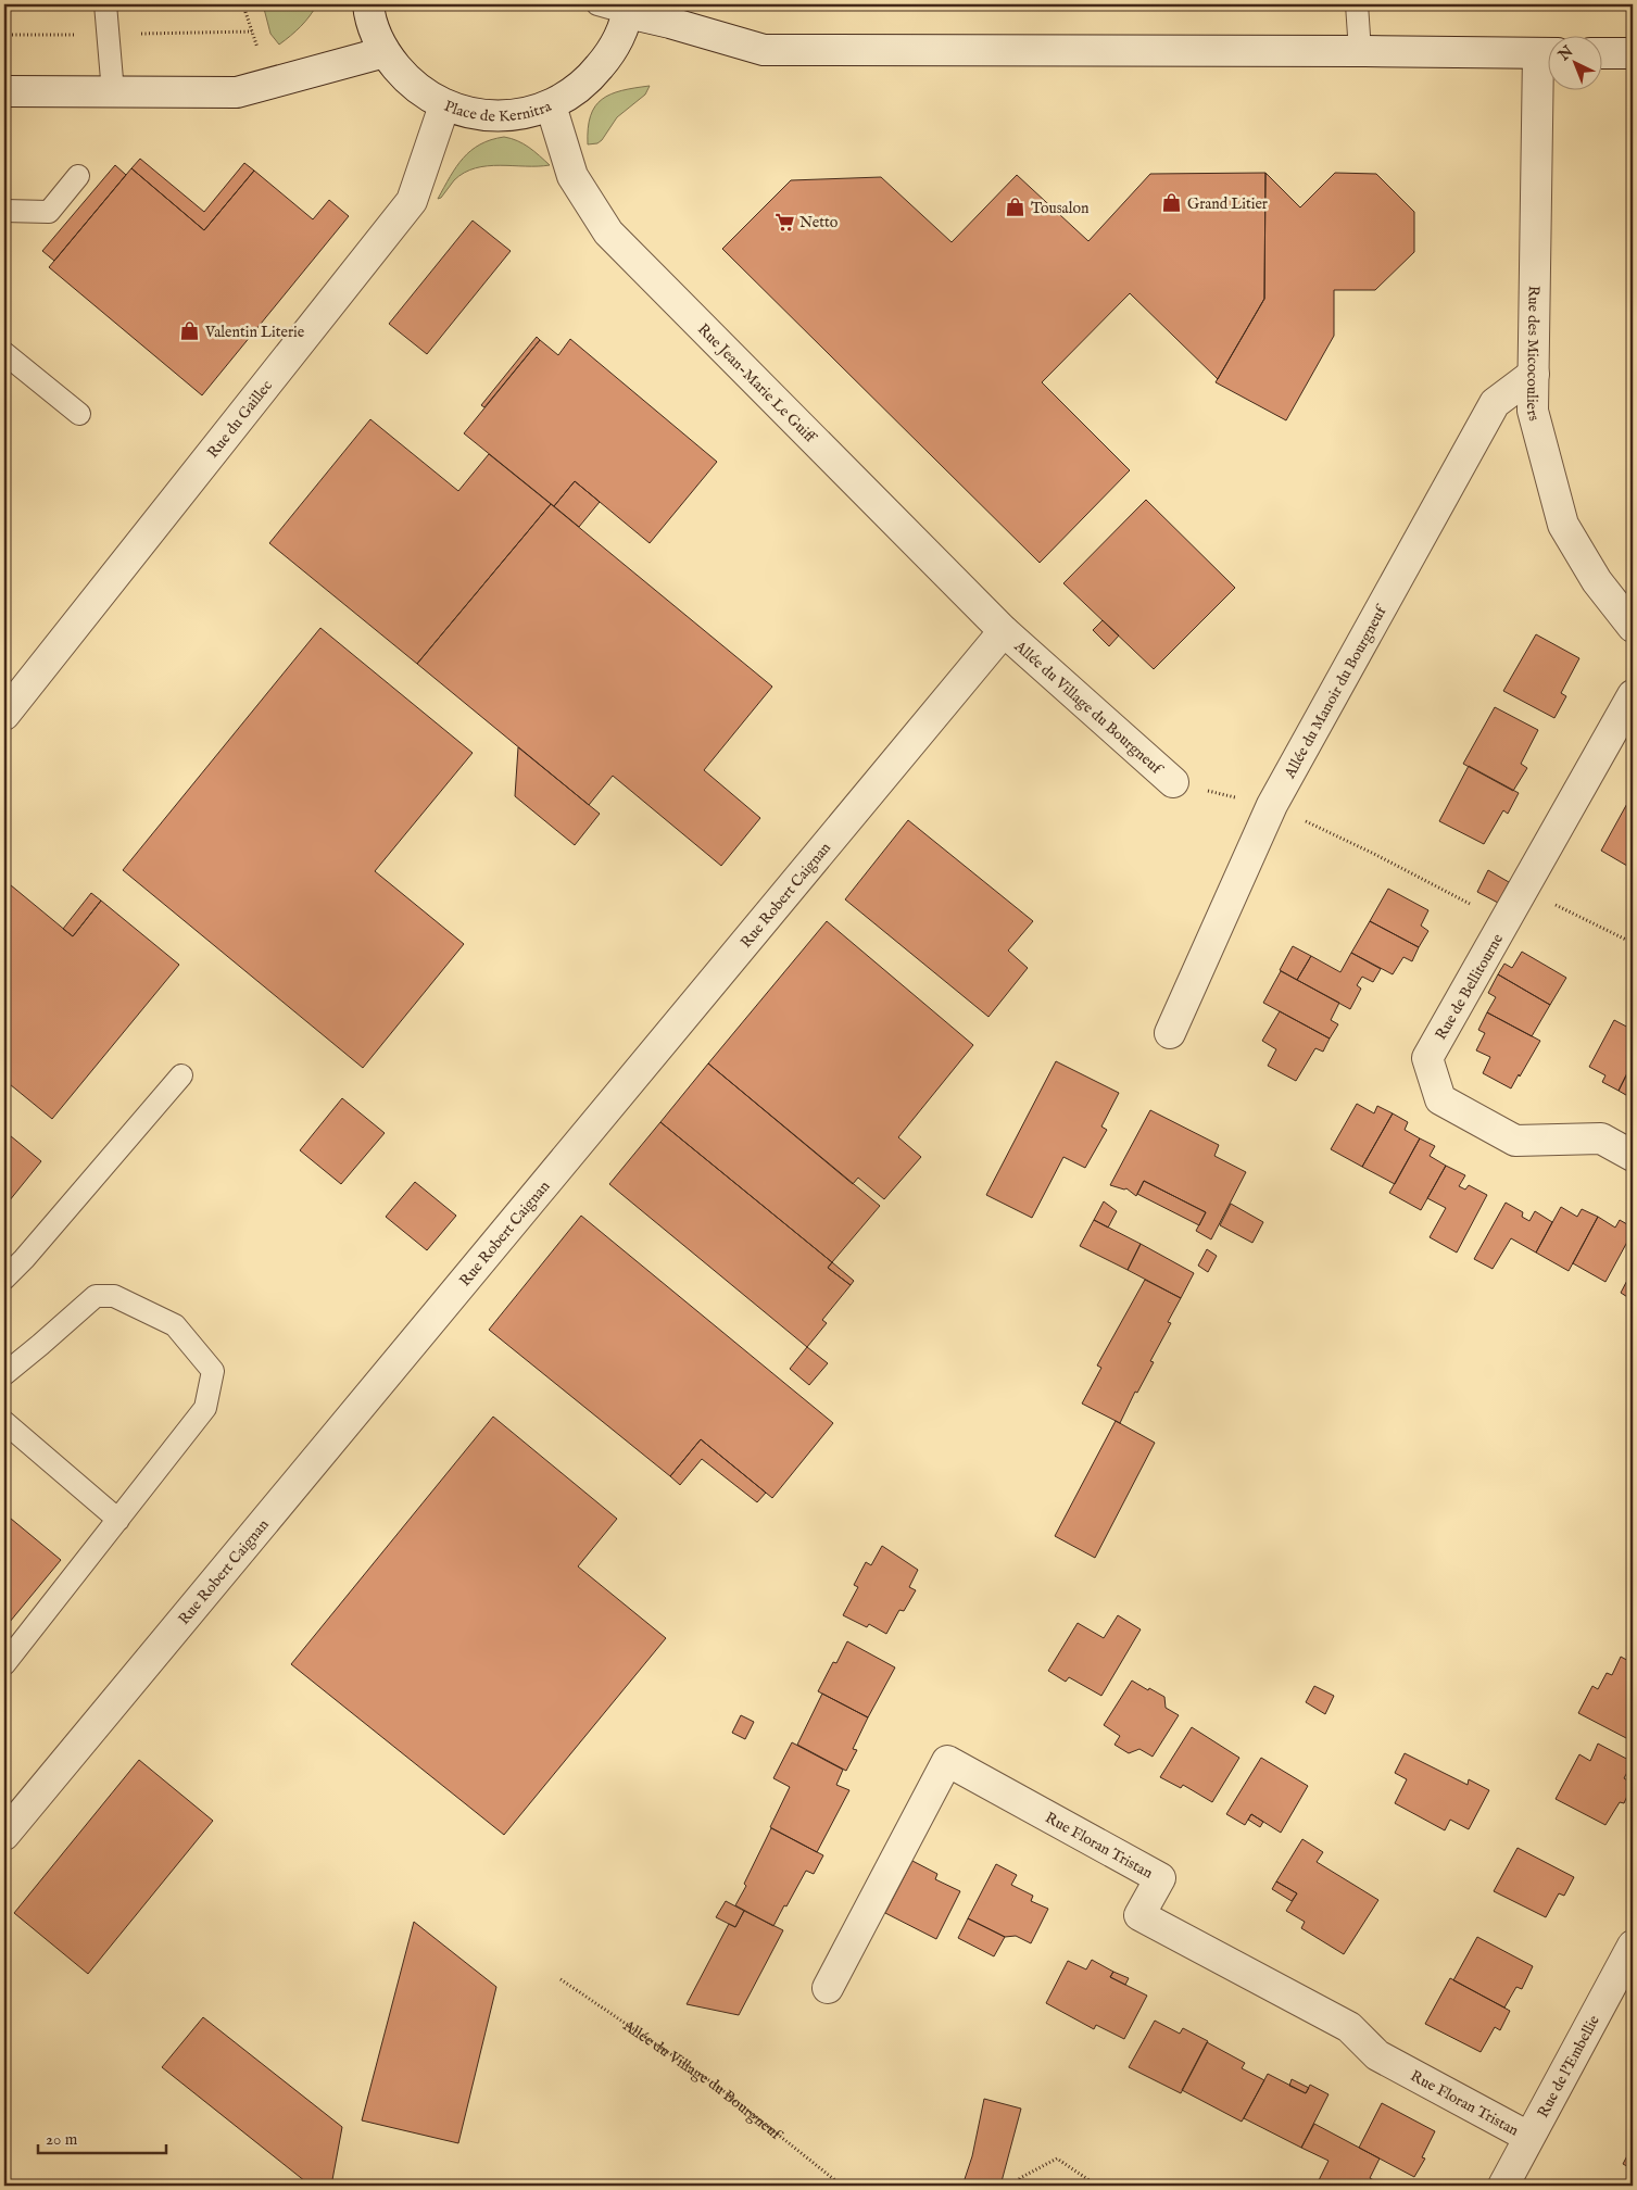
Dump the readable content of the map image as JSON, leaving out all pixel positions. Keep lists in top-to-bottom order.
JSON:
{
  "streets": {
    "street": [
      "Place de Kernitra",
      "Rue des Micocouliers",
      "Rue Jean-Marie Le Guiff",
      "Rue du Gaillec",
      "Allée du Manoir du Bourgneuf",
      "Allée du Village du Bourgneuf",
      "Rue Robert Caignan",
      "Rue de Bellitourne",
      "Rue Floran Tristan",
      "Rue de l'Embellie"
    ]
  },
  "crossings": [
    ["Place de Kernitra", "Rue Jean-Marie Le Guiff"],
    ["Place de Kernitra", "Rue du Gaillec"],
    ["Rue des Micocouliers", "Allée du Manoir du Bourgneuf"],
    ["Rue Jean-Marie Le Guiff", "Allée du Village du Bourgneuf"],
    ["Rue Jean-Marie Le Guiff", "Rue Robert Caignan"],
    ["Allée du Village du Bourgneuf", "Rue Robert Caignan"],
    ["Rue Floran Tristan", "Rue de l'Embellie"]
  ],
  "places": {
    "shop": ["Grand Litier", "Tousalon", "Valentin Literie"],
    "supermarket": ["Netto"]
  },
  "scale_bar": "20 m",
  "north": "top left"
}
